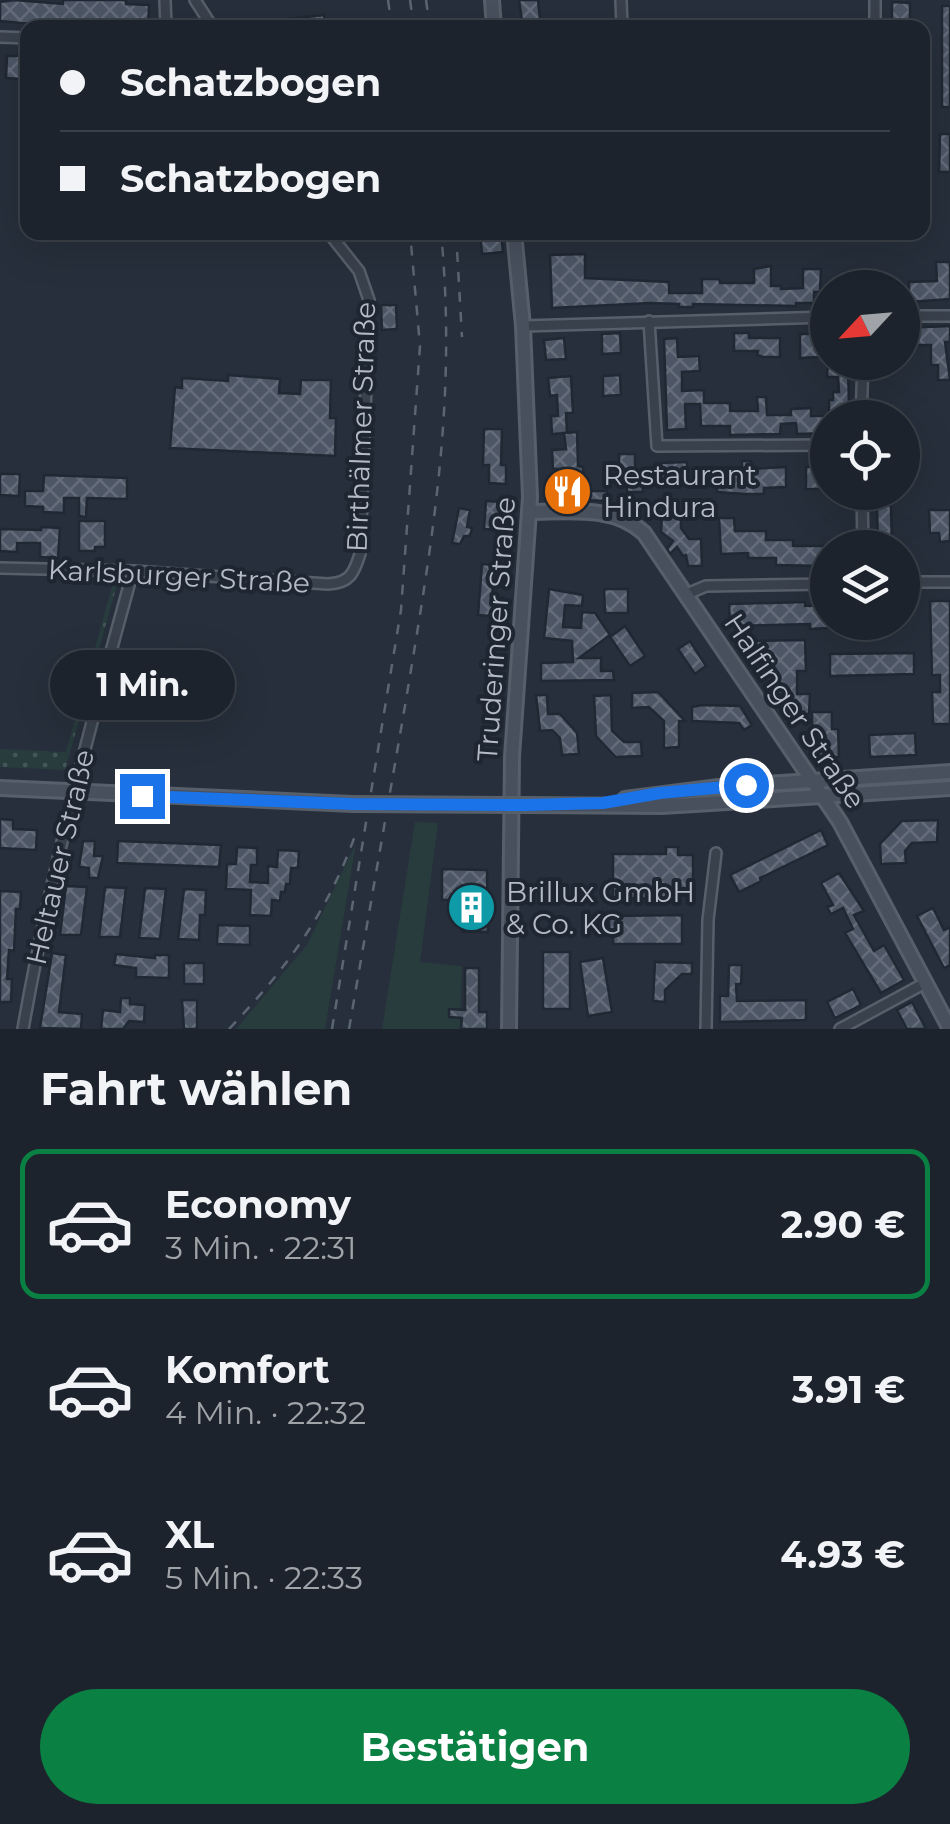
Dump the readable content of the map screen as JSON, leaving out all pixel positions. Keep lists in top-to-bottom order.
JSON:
{
  "streets": {
    "street": [
      "Birthälmer Straße",
      "Karlsburger Straße",
      "Truderinger Straße",
      "Halfinger Straße",
      "Heltauer Straße"
    ]
  },
  "crossings": [
    ["Birthälmer Straße", "Karlsburger Straße"],
    ["Karlsburger Straße", "Heltauer Straße"],
    ["Truderinger Straße", "Halfinger Straße"]
  ],
  "places": {
    "restaurant": ["Restaurant Hindura"],
    "building": ["Brillux GmbH & Co. KG"]
  },
  "north": "bottom left",
  "page": {
    "banner": ["Schatzbogen", "Schatzbogen"],
    "bubble": "1 Min.",
    "heading": "Fahrt wählen",
    "list": [
      {
        "name": "Economy",
        "note": "3 Min. · 22:31",
        "value": "2.90 €"
      },
      {
        "name": "Komfort",
        "note": "4 Min. · 22:32",
        "value": "3.91 €"
      },
      {
        "name": "XL",
        "note": "5 Min. · 22:33",
        "value": "4.93 €"
      }
    ],
    "buttons": "Bestätigen"
  }
}
